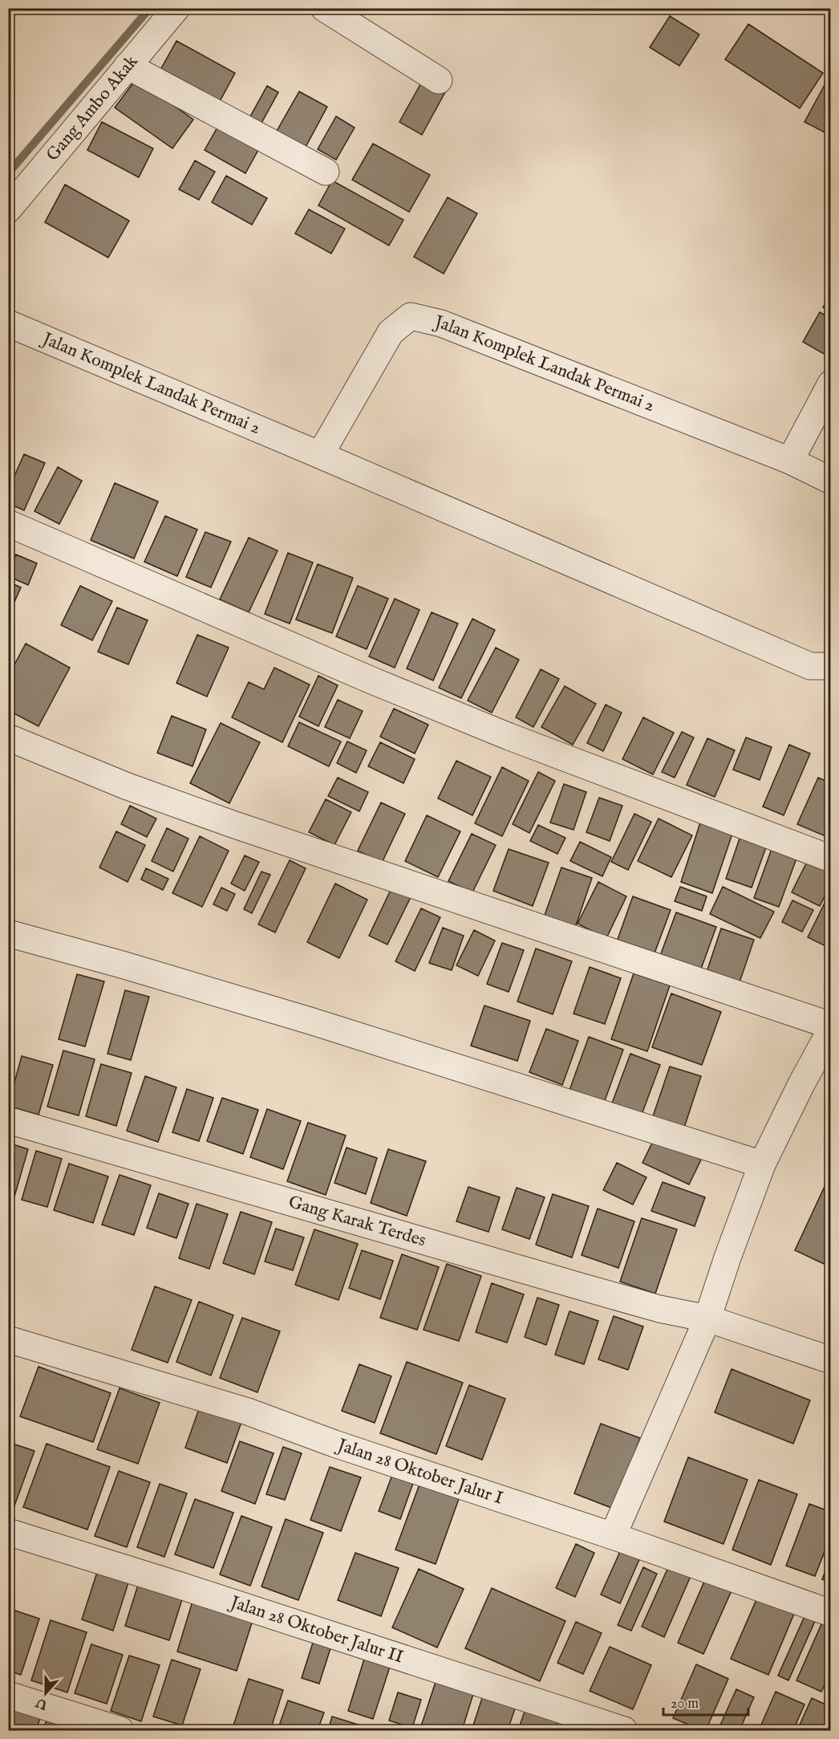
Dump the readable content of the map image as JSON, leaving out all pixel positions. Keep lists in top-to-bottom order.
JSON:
{
  "streets": {
    "street": [
      "Gang Ambo Akak",
      "Jalan Komplek Landak Permai 2",
      "Gang Karak Terdes",
      "Jalan 28 Oktober Jalur I",
      "Jalan 28 Oktober Jalur II"
    ]
  },
  "scale_bar": "20 m",
  "north": "bottom"
}
